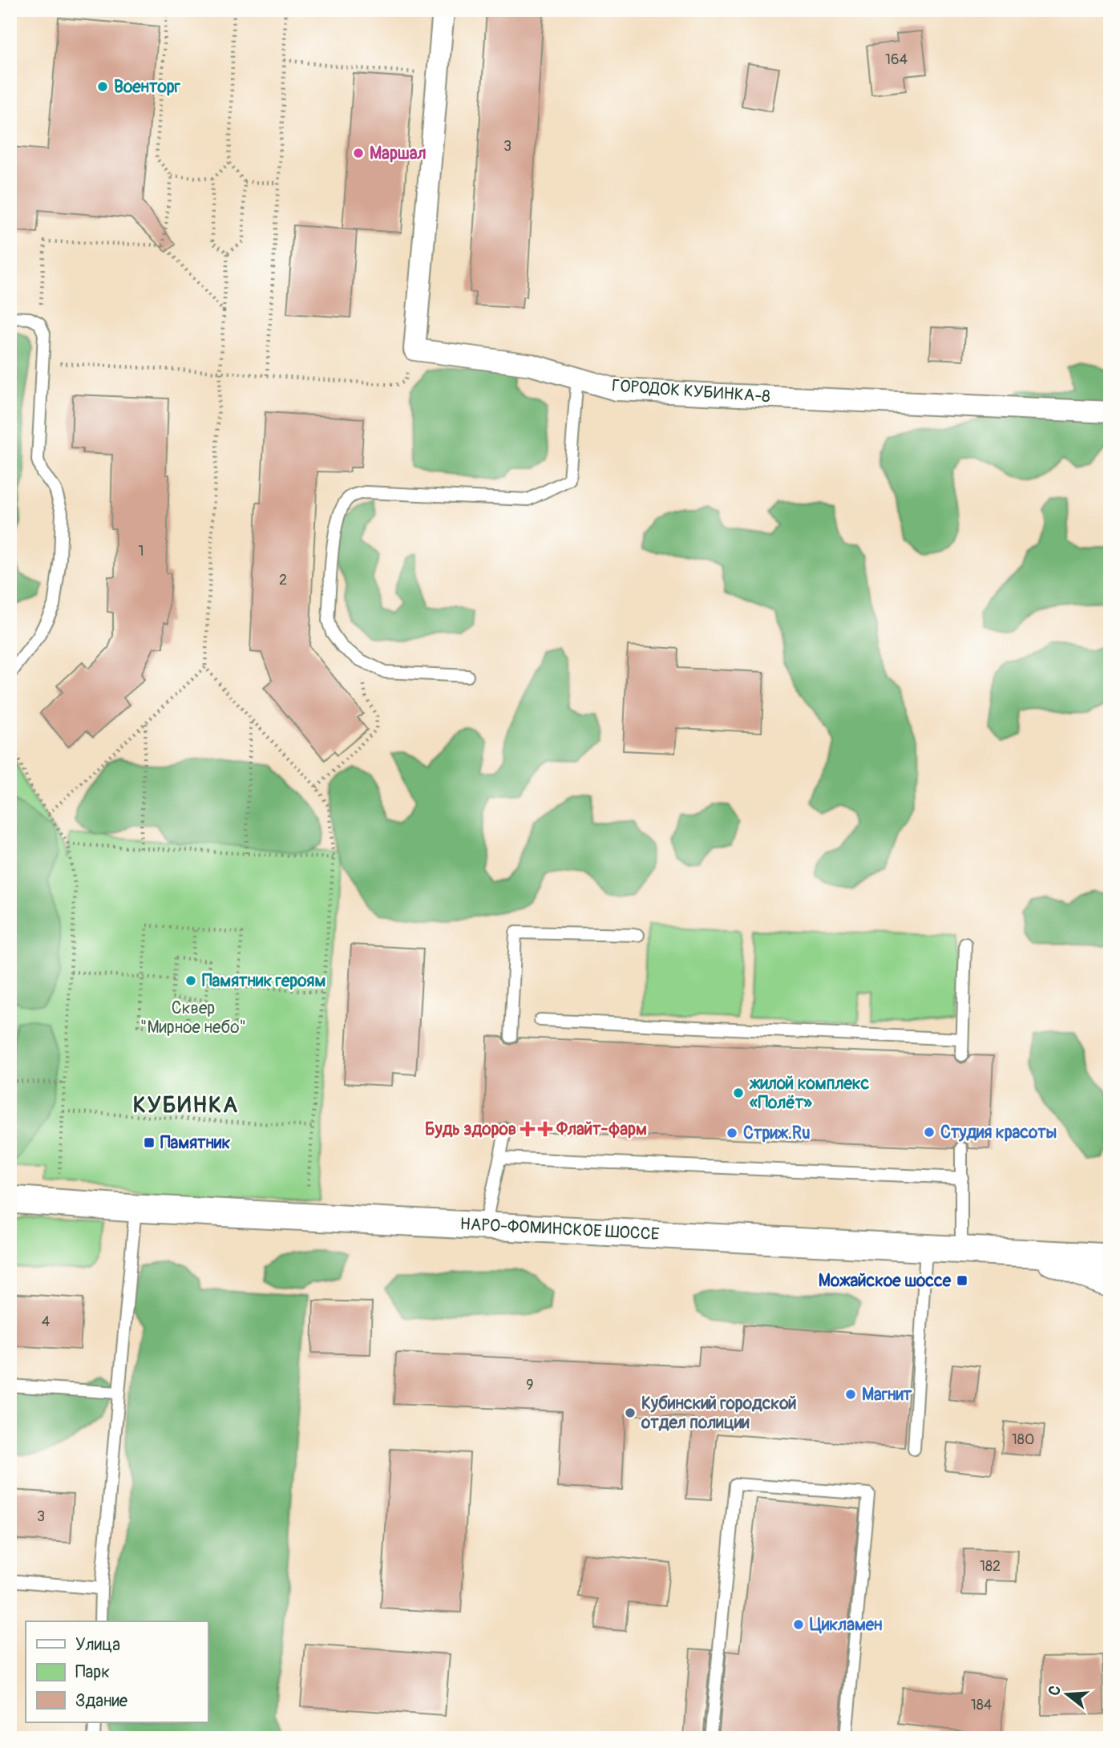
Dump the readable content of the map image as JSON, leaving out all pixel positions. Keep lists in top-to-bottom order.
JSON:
{
  "streets": {
    "street": ["ГОРОДОК КУБИНКА-8", "НАРО-ФОМИНСКОЕ ШОССЕ"]
  },
  "districts": ["КУБИНКА"],
  "parks": ["Сквер \"Мирное небо\""],
  "places": {
    "other": [
      "Военторг",
      "Маршал",
      "Памятник героям",
      "жилой комплекс «Полёт»",
      "Студия красоты",
      "Стриж.Ru",
      "Магнит",
      "Кубинский городской отдел полиции",
      "Цикламен"
    ],
    "health": ["Будь здоров", "Флайт-фарм"],
    "transit": ["Памятник", "Можайское шоссе"]
  },
  "house_numbers": [
    "164",
    "3",
    "1",
    "2",
    "4",
    "9",
    "180",
    "3",
    "182",
    "184"
  ],
  "legend": ["Улица", "Парк", "Здание"],
  "north": "left"
}
